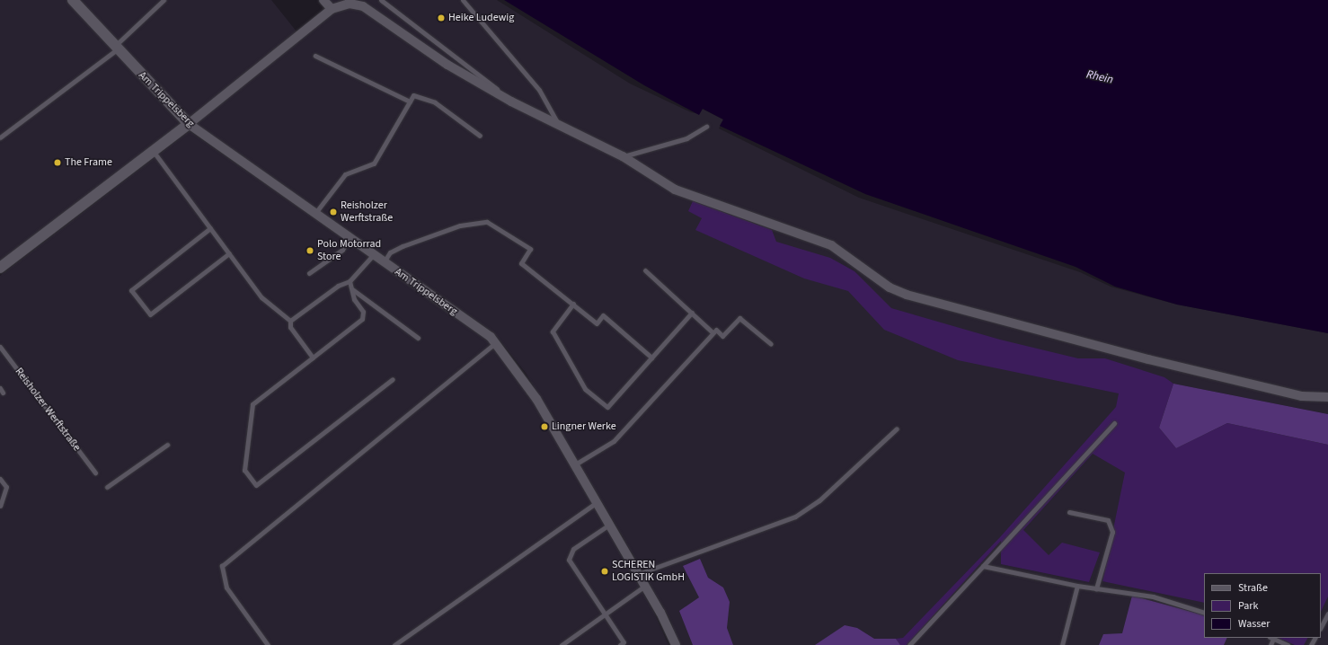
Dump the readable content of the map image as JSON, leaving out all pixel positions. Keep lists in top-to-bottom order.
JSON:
{
  "streets": {
    "street": ["Am Trippelsberg"],
    "lane": ["Reisholzer Werftstraße"]
  },
  "water": ["Rhein"],
  "places": [
    "Heike Ludewig",
    "The Frame",
    "Reisholzer Werftstraße",
    "Polo Motorrad Store",
    "Lingner Werke",
    "SCHEREN LOGISTIK GmbH"
  ],
  "legend": ["Straße", "Park", "Wasser"]
}
